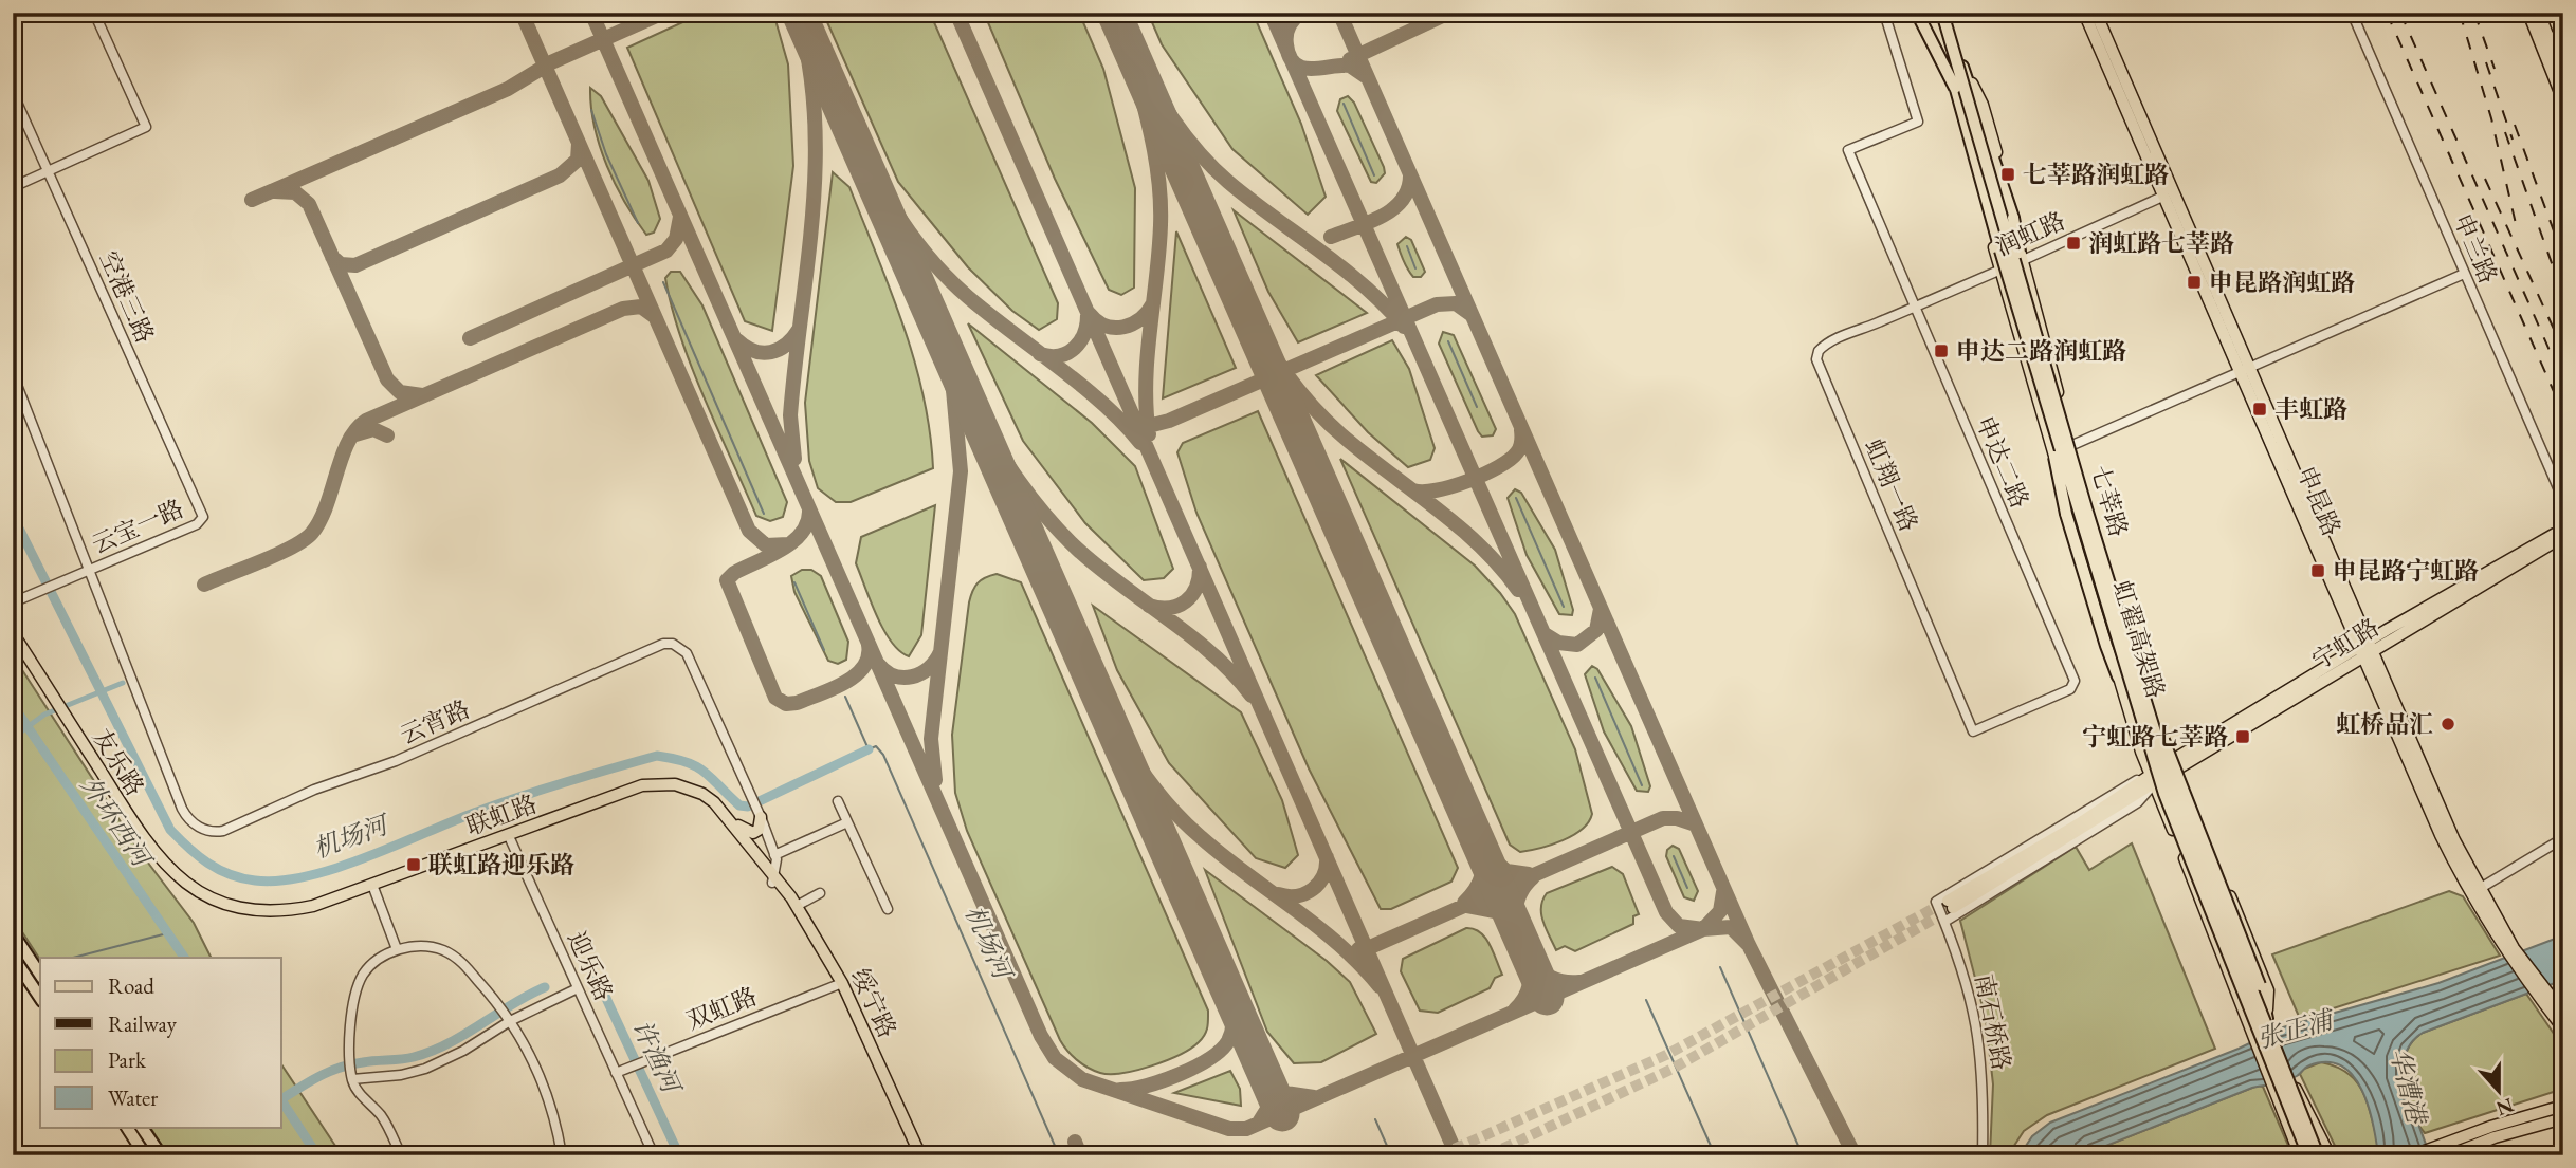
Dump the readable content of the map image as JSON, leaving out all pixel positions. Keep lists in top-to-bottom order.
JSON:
{
  "streets": {
    "highway": ["虹翟高架路"],
    "main road": [
      "七莘路",
      "申昆路",
      "宁虹路",
      "友乐路",
      "联虹路",
      "绥宁路"
    ],
    "street": [
      "润虹路",
      "申兰路",
      "空港三路",
      "申达二路",
      "虹翔一路",
      "云宝一路",
      "云宵路",
      "迎乐路",
      "双虹路",
      "南石桥路"
    ]
  },
  "crossings": [
    ["润虹路", "申达二路"],
    ["润虹路", "虹翔一路"],
    ["润虹路", "七莘路"],
    ["润虹路", "申昆路"],
    ["空港三路", "云宝一路"],
    ["申达二路", "虹翔一路"],
    ["七莘路", "宁虹路"],
    ["申昆路", "宁虹路"],
    ["云宝一路", "云宵路"],
    ["宁虹路", "南石桥路"],
    ["友乐路", "联虹路"],
    ["联虹路", "迎乐路"],
    ["联虹路", "绥宁路"],
    ["迎乐路", "双虹路"],
    ["绥宁路", "双虹路"]
  ],
  "water": [
    "外环西河",
    "机场河",
    "张正浦",
    "许渔河",
    "华漕港"
  ],
  "places": {
    "transit": [
      "七莘路润虹路",
      "润虹路七莘路",
      "申昆路润虹路",
      "申达二路润虹路",
      "丰虹路",
      "申昆路宁虹路",
      "宁虹路七莘路",
      "联虹路迎乐路"
    ],
    "other": ["虹桥品汇"]
  },
  "legend": [
    "Road",
    "Railway",
    "Park",
    "Water"
  ],
  "north": "bottom"
}
